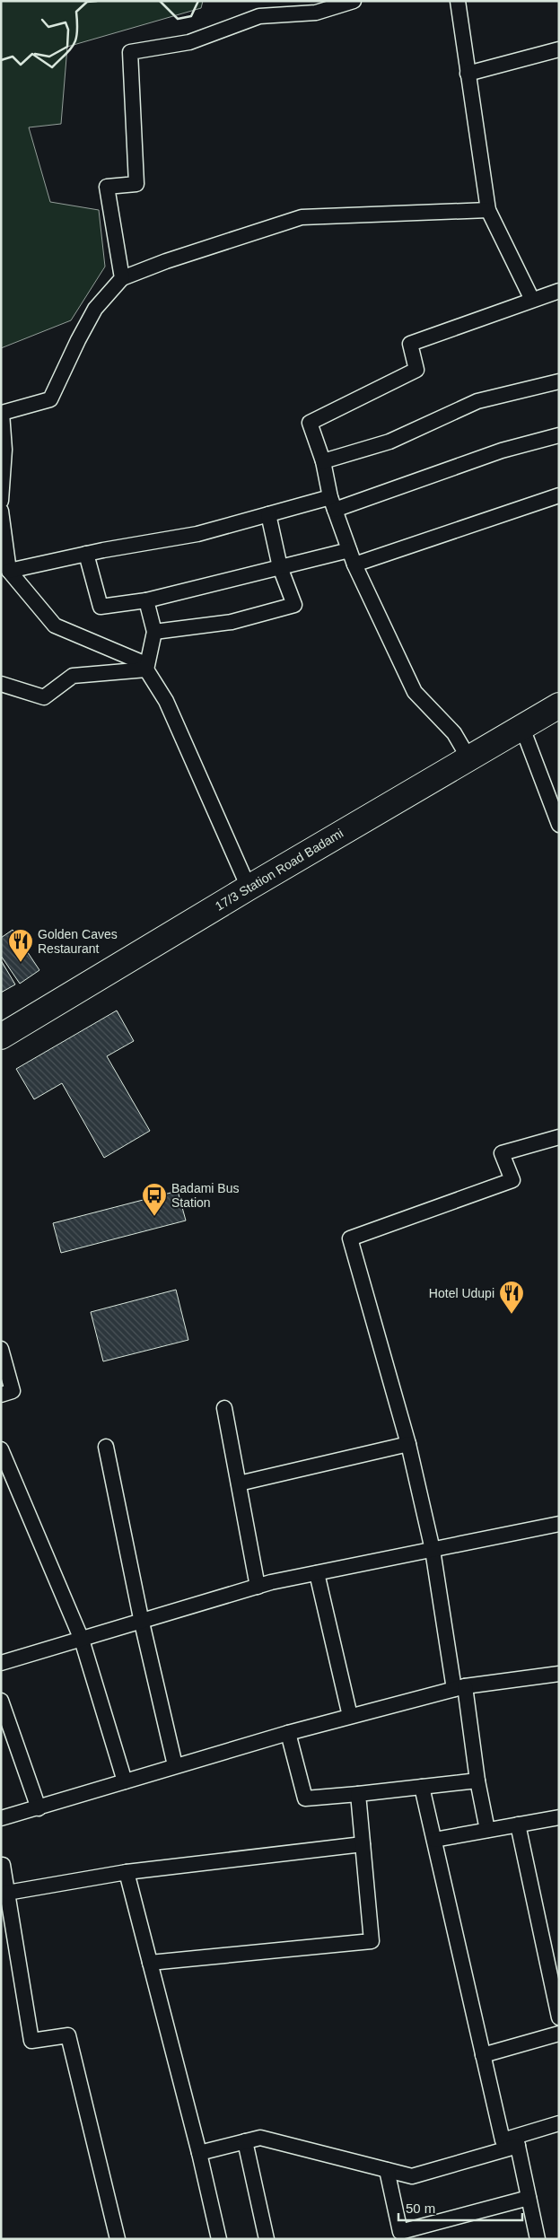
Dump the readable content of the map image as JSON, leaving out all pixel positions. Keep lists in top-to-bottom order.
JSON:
{
  "streets": {
    "highway": ["17/3 Station Road Badami"]
  },
  "places": {
    "restaurant": ["Golden Caves Restaurant", "Hotel Udupi"],
    "bus stop": ["Badami Bus Station"]
  },
  "scale_bar": "50 m"
}
